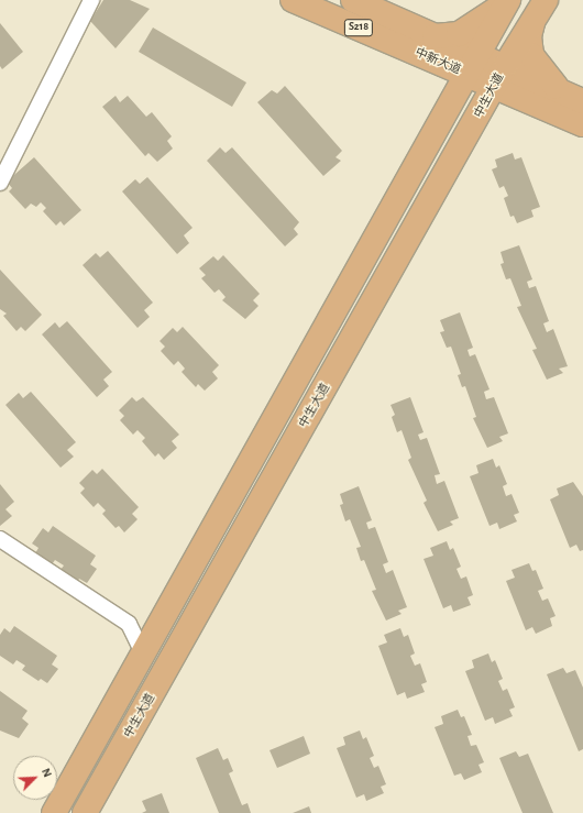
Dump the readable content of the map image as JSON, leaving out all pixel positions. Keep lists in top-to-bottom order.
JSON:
{
  "streets": {
    "main road": ["S218", "中新大道", "中生大道"]
  },
  "crossings": [
    ["中新大道", "中生大道"]
  ],
  "north": "top right"
}
